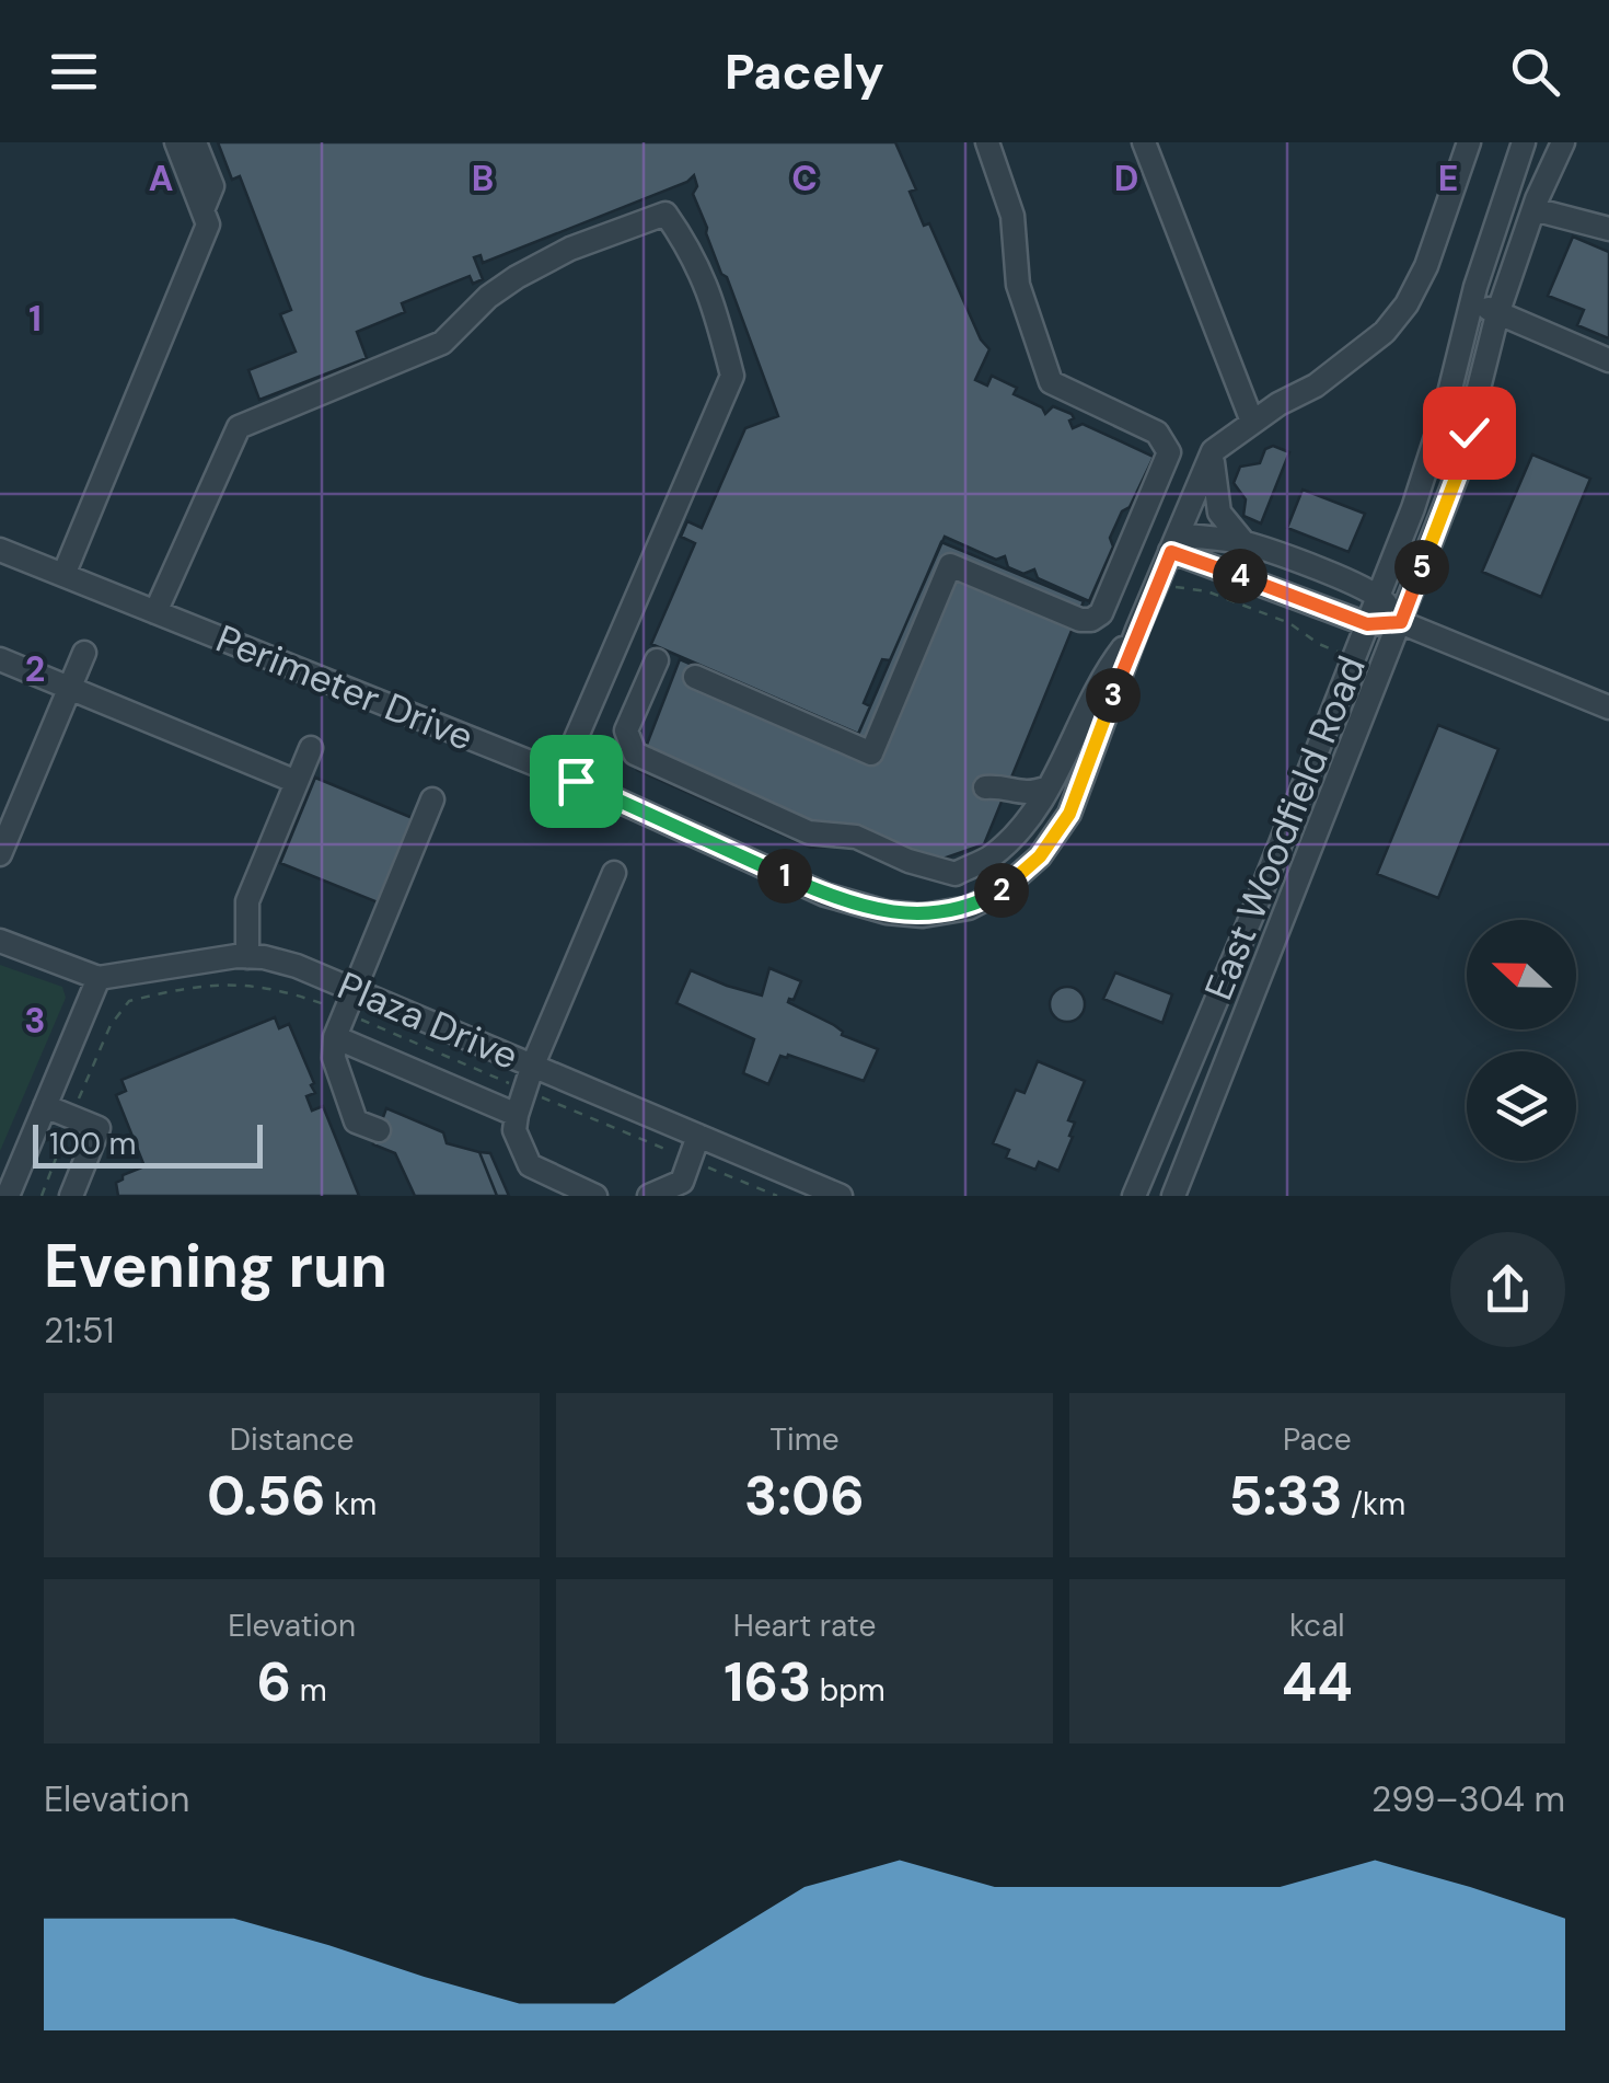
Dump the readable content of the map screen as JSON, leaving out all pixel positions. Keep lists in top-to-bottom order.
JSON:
{
  "streets": {
    "street": ["Perimeter Drive", "East Woodfield Road", "Plaza Drive"]
  },
  "scale_bar": "100 m",
  "north": "left",
  "page": {
    "header": "Pacely",
    "pins": [
      "5",
      "4",
      "3",
      "1",
      "2"
    ],
    "scale": "100 m",
    "heading": ["Evening run", "21:51"],
    "stats": [
      ["Distance", "0.56 km"],
      ["Time", "3:06"],
      ["Pace", "5:33 /km"],
      ["Elevation", "6 m"],
      ["Heart rate", "163 bpm"],
      ["kcal", "44"]
    ],
    "chart": ["Elevation", "299–304 m"]
  },
  "grid": {
    "columns": [
      "A",
      "B",
      "C",
      "D",
      "E"
    ],
    "rows": ["1", "2", "3"]
  }
}
